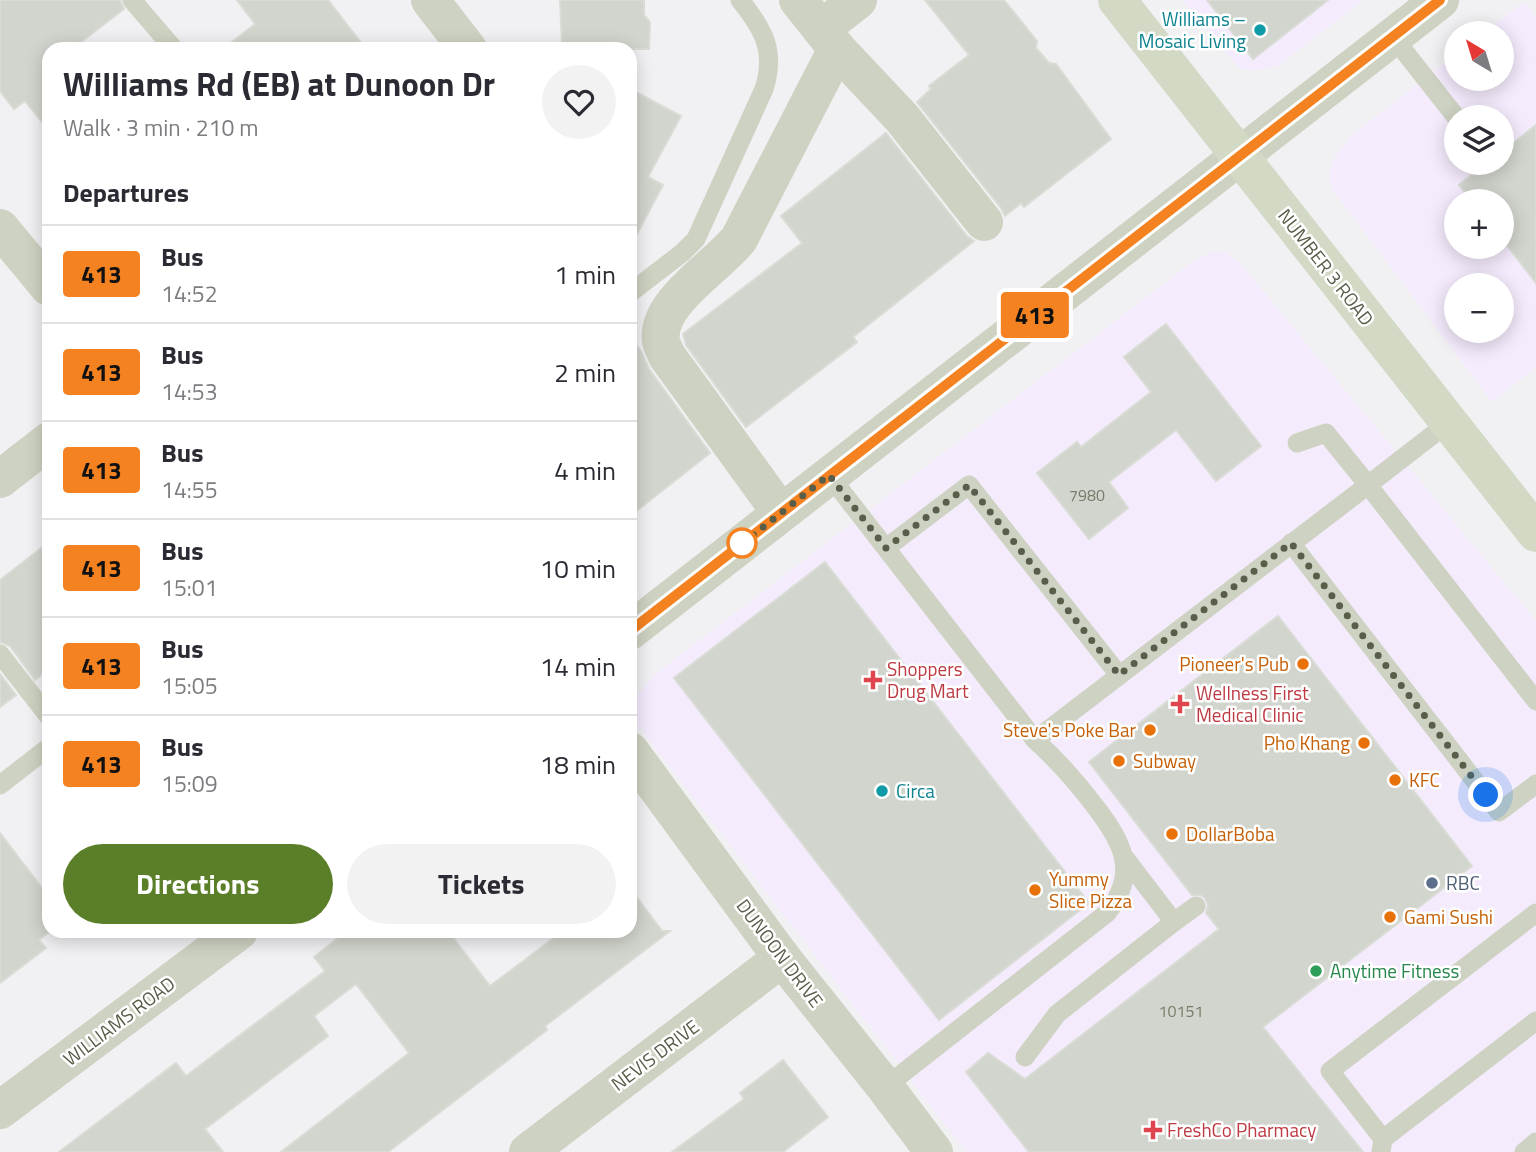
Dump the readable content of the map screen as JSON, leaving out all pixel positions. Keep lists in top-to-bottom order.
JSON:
{
  "streets": {
    "main road": ["NUMBER 3 ROAD"],
    "street": ["DUNOON DRIVE", "WILLIAMS ROAD", "NEVIS DRIVE"]
  },
  "crossings": [
    ["DUNOON DRIVE", "NEVIS DRIVE"]
  ],
  "places": {
    "other": [
      "Williams – Mosaic Living",
      "Pioneer's Pub",
      "Steve's Poke Bar",
      "Pho Khang",
      "Subway",
      "KFC",
      "Circa",
      "DollarBoba",
      "RBC",
      "Yummy Slice Pizza",
      "Gami Sushi",
      "Anytime Fitness"
    ],
    "health": ["Shoppers Drug Mart", "Wellness First Medical Clinic", "FreshCo Pharmacy"]
  },
  "lines": ["bus line 413"],
  "house_numbers": ["7980", "10151"],
  "north": "top left",
  "page": {
    "on_map": "413",
    "map_buttons": ["+", "−"],
    "heading": [
      ["Williams Rd (EB) at Dunoon Dr", "Walk · 3 min · 210 m"],
      "Departures"
    ],
    "list": [
      {
        "mark": "413",
        "name": "Bus",
        "note": "14:52",
        "value": "1 min"
      },
      {
        "mark": "413",
        "name": "Bus",
        "note": "14:53",
        "value": "2 min"
      },
      {
        "mark": "413",
        "name": "Bus",
        "note": "14:55",
        "value": "4 min"
      },
      {
        "mark": "413",
        "name": "Bus",
        "note": "15:01",
        "value": "10 min"
      },
      {
        "mark": "413",
        "name": "Bus",
        "note": "15:05",
        "value": "14 min"
      },
      {
        "mark": "413",
        "name": "Bus",
        "note": "15:09",
        "value": "18 min"
      }
    ],
    "buttons": ["Directions", "Tickets"]
  }
}
